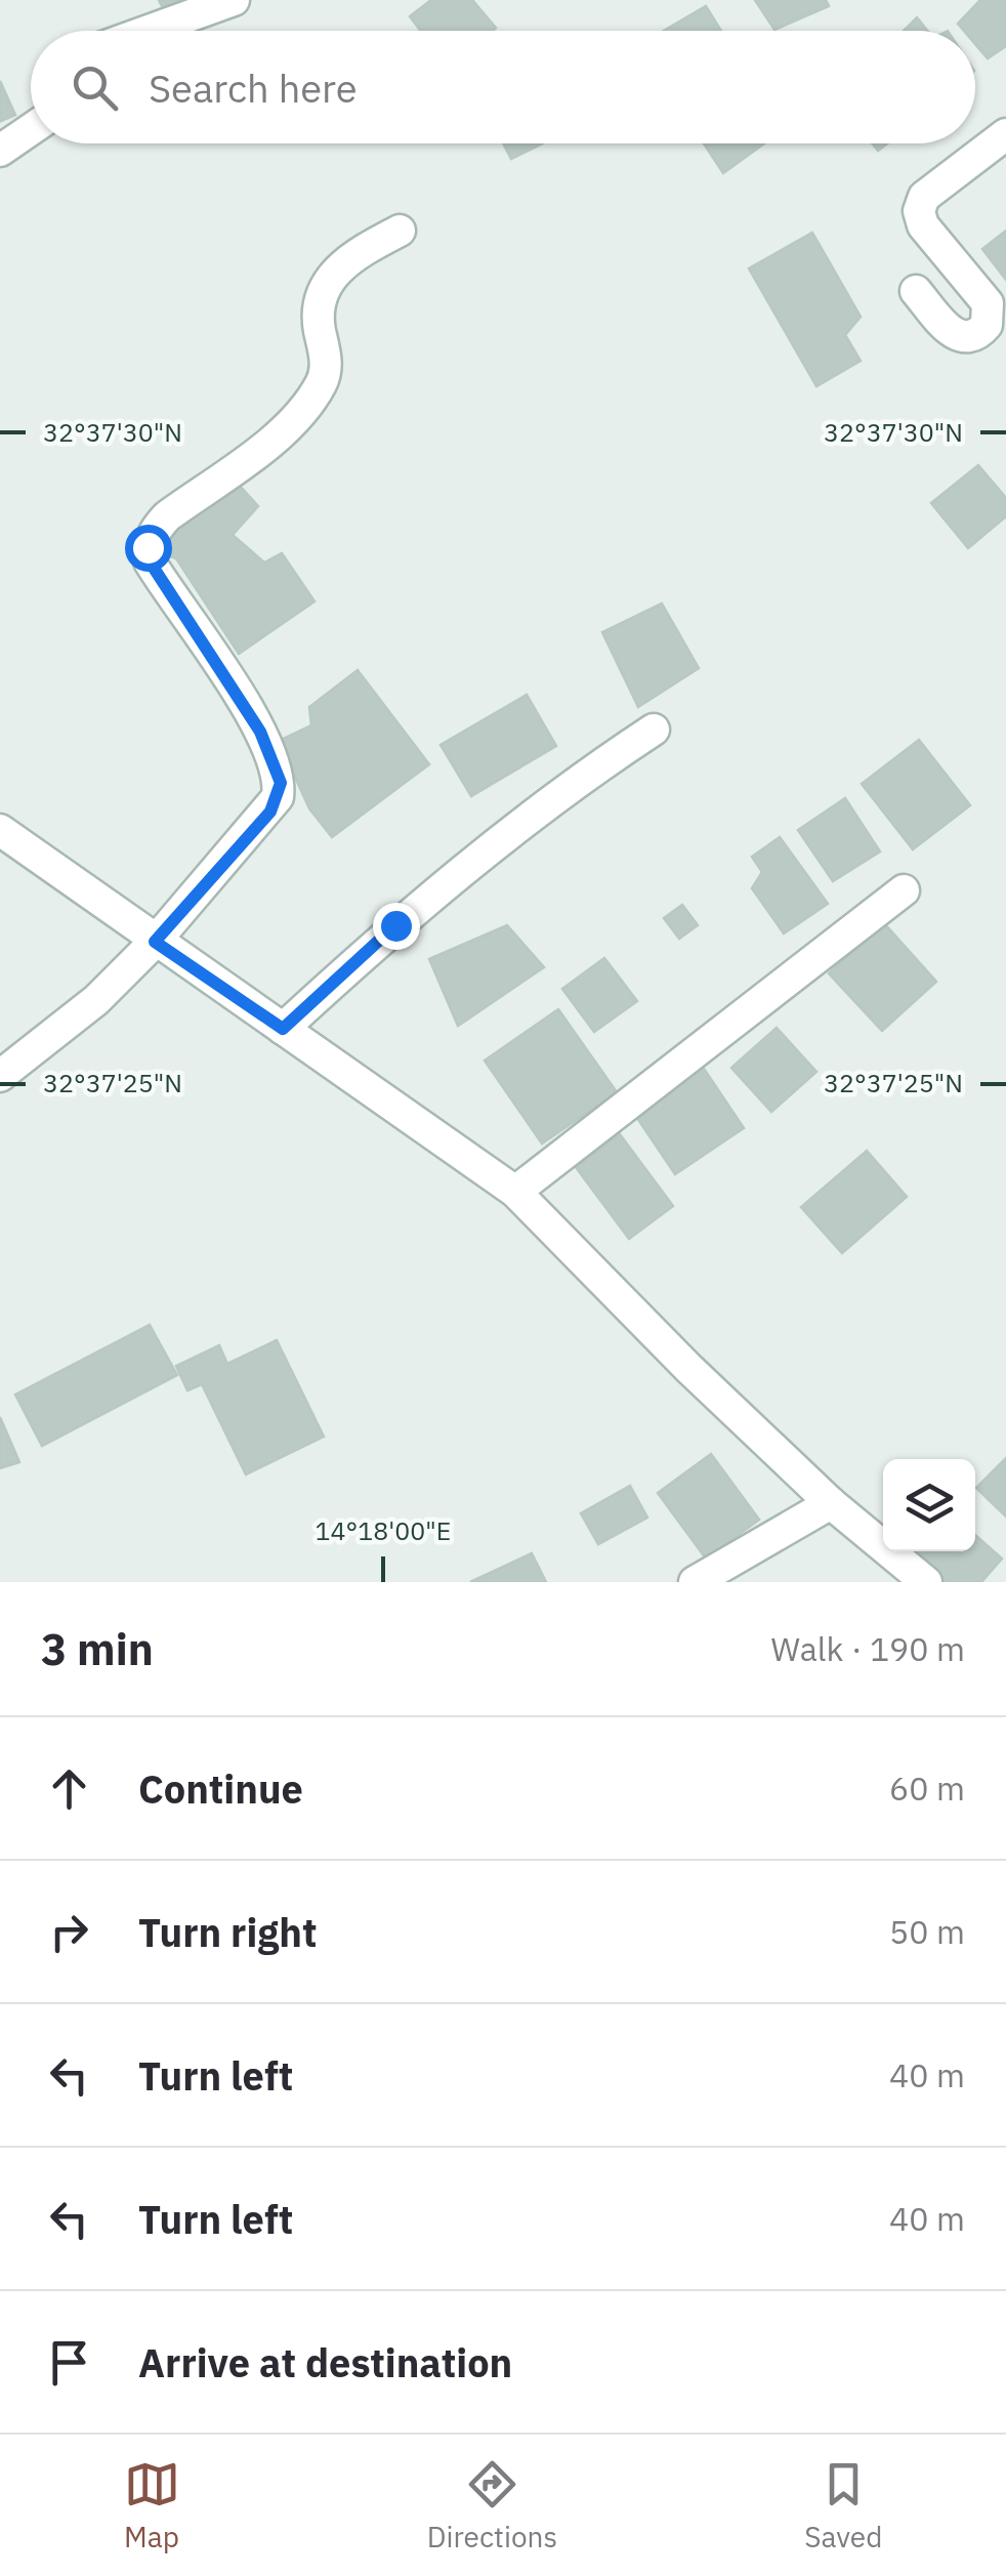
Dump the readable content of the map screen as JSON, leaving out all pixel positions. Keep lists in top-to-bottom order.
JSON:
{
  "page": {
    "search": "Search here",
    "heading": ["3 min", "Walk · 190 m"],
    "list": [
      ["Continue", "60 m"],
      ["Turn right", "50 m"],
      ["Turn left", "40 m"],
      ["Turn left", "40 m"],
      "Arrive at destination"
    ],
    "nav": ["Map", "Directions", "Saved"]
  },
  "coordinates": ["32°37'30\"N", "32°37'25\"N", "14°18'00\"E"]
}
